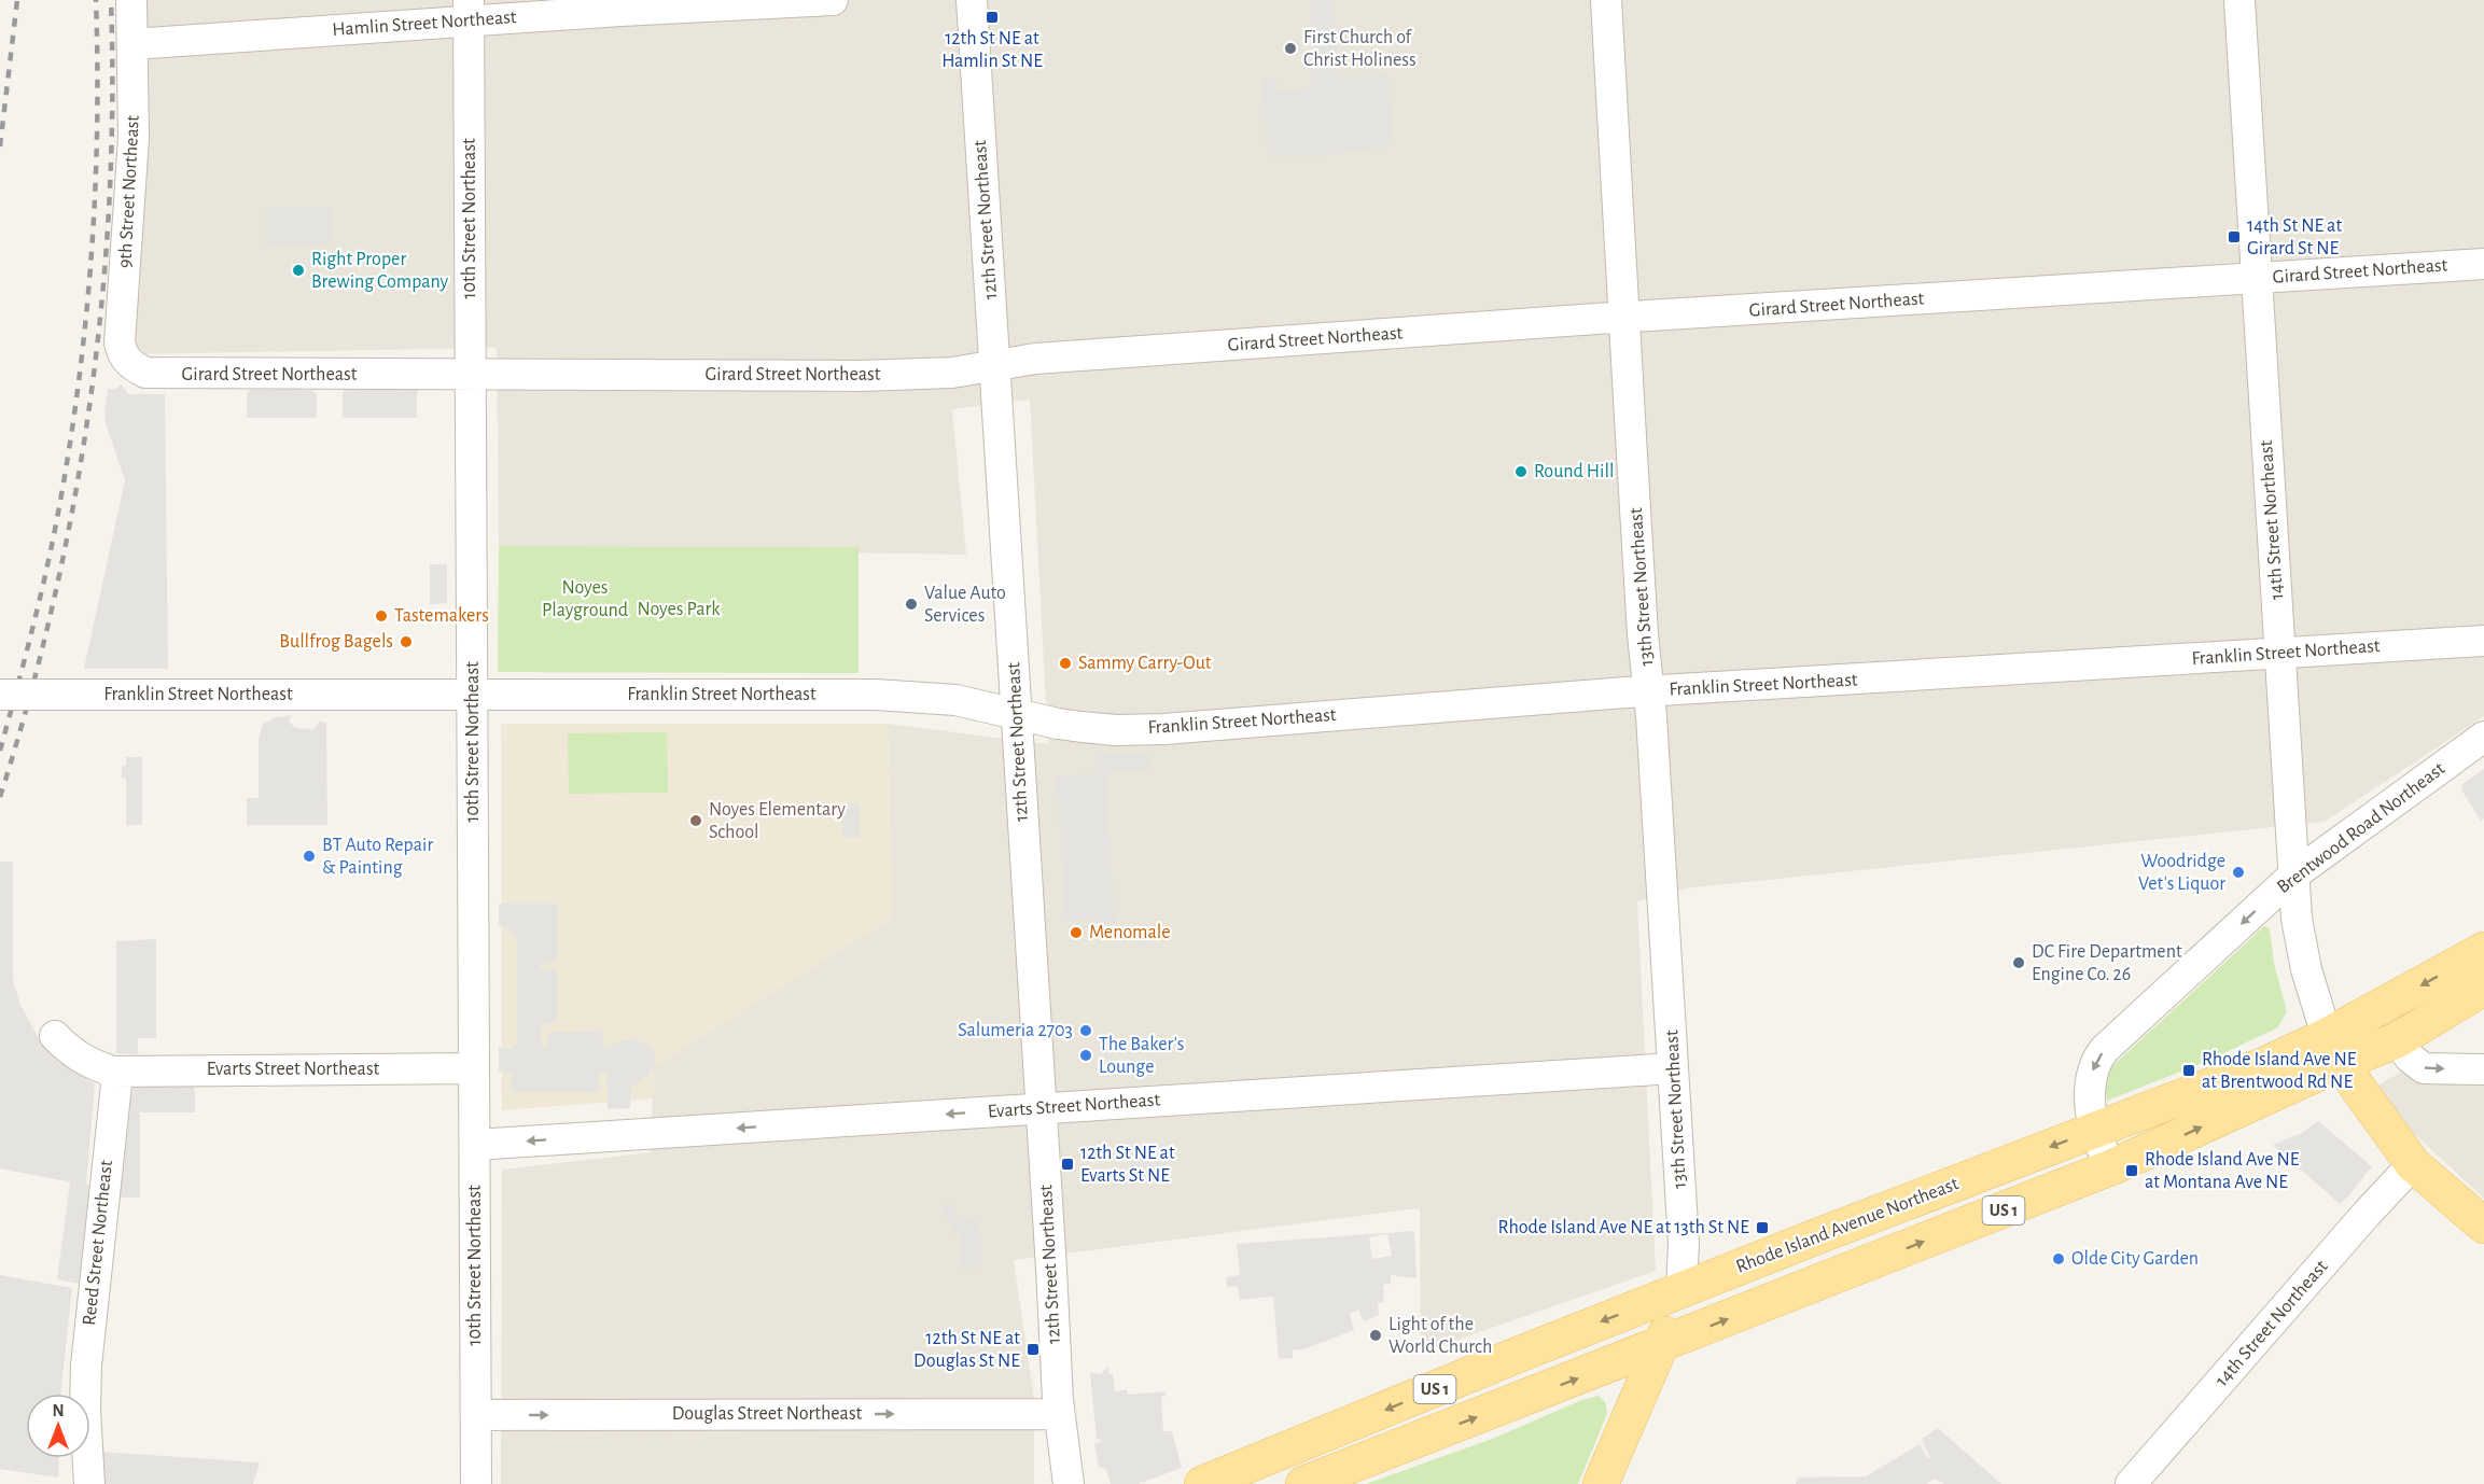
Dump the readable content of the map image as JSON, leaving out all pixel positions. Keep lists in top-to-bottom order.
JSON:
{
  "streets": {
    "main road": ["US 1", "Rhode Island Avenue Northeast"],
    "street": [
      "Hamlin Street Northeast",
      "9th Street Northeast",
      "10th Street Northeast",
      "12th Street Northeast",
      "Girard Street Northeast",
      "14th Street Northeast",
      "13th Street Northeast",
      "Franklin Street Northeast",
      "Brentwood Road Northeast",
      "Evarts Street Northeast",
      "Reed Street Northeast",
      "Douglas Street Northeast"
    ]
  },
  "crossings": [
    ["Hamlin Street Northeast", "9th Street Northeast"],
    ["Hamlin Street Northeast", "10th Street Northeast"],
    ["9th Street Northeast", "Girard Street Northeast"],
    ["10th Street Northeast", "Girard Street Northeast"],
    ["10th Street Northeast", "Franklin Street Northeast"],
    ["10th Street Northeast", "Evarts Street Northeast"],
    ["10th Street Northeast", "Douglas Street Northeast"],
    ["12th Street Northeast", "Girard Street Northeast"],
    ["12th Street Northeast", "Franklin Street Northeast"],
    ["12th Street Northeast", "Evarts Street Northeast"],
    ["12th Street Northeast", "Douglas Street Northeast"],
    ["Girard Street Northeast", "14th Street Northeast"],
    ["Girard Street Northeast", "13th Street Northeast"],
    ["14th Street Northeast", "Franklin Street Northeast"],
    ["14th Street Northeast", "Brentwood Road Northeast"],
    ["14th Street Northeast", "Rhode Island Avenue Northeast"],
    ["13th Street Northeast", "Franklin Street Northeast"],
    ["13th Street Northeast", "Evarts Street Northeast"],
    ["13th Street Northeast", "Rhode Island Avenue Northeast"],
    ["Brentwood Road Northeast", "Rhode Island Avenue Northeast"],
    ["Evarts Street Northeast", "Reed Street Northeast"]
  ],
  "one_way": ["Brentwood Road Northeast", "Evarts Street Northeast", "Douglas Street Northeast"],
  "parks": ["Noyes Playground", "Noyes Park"],
  "places": {
    "transit": [
      "12th St NE at Hamlin St NE",
      "14th St NE at Girard St NE",
      "Rhode Island Ave NE at Brentwood Rd NE",
      "12th St NE at Evarts St NE",
      "Rhode Island Ave NE at Montana Ave NE",
      "Rhode Island Ave NE at 13th St NE",
      "12th St NE at Douglas St NE"
    ],
    "other": [
      "First Church of Christ Holiness",
      "Right Proper Brewing Company",
      "Round Hill",
      "Value Auto Services",
      "Tastemakers",
      "Bullfrog Bagels",
      "Sammy Carry-Out",
      "Noyes Elementary School",
      "BT Auto Repair & Painting",
      "Woodridge Vet's Liquor",
      "Menomale",
      "DC Fire Department Engine Co. 26",
      "Salumeria 2703",
      "The Baker's Lounge",
      "Olde City Garden",
      "Light of the World Church"
    ]
  },
  "north": "top"
}
